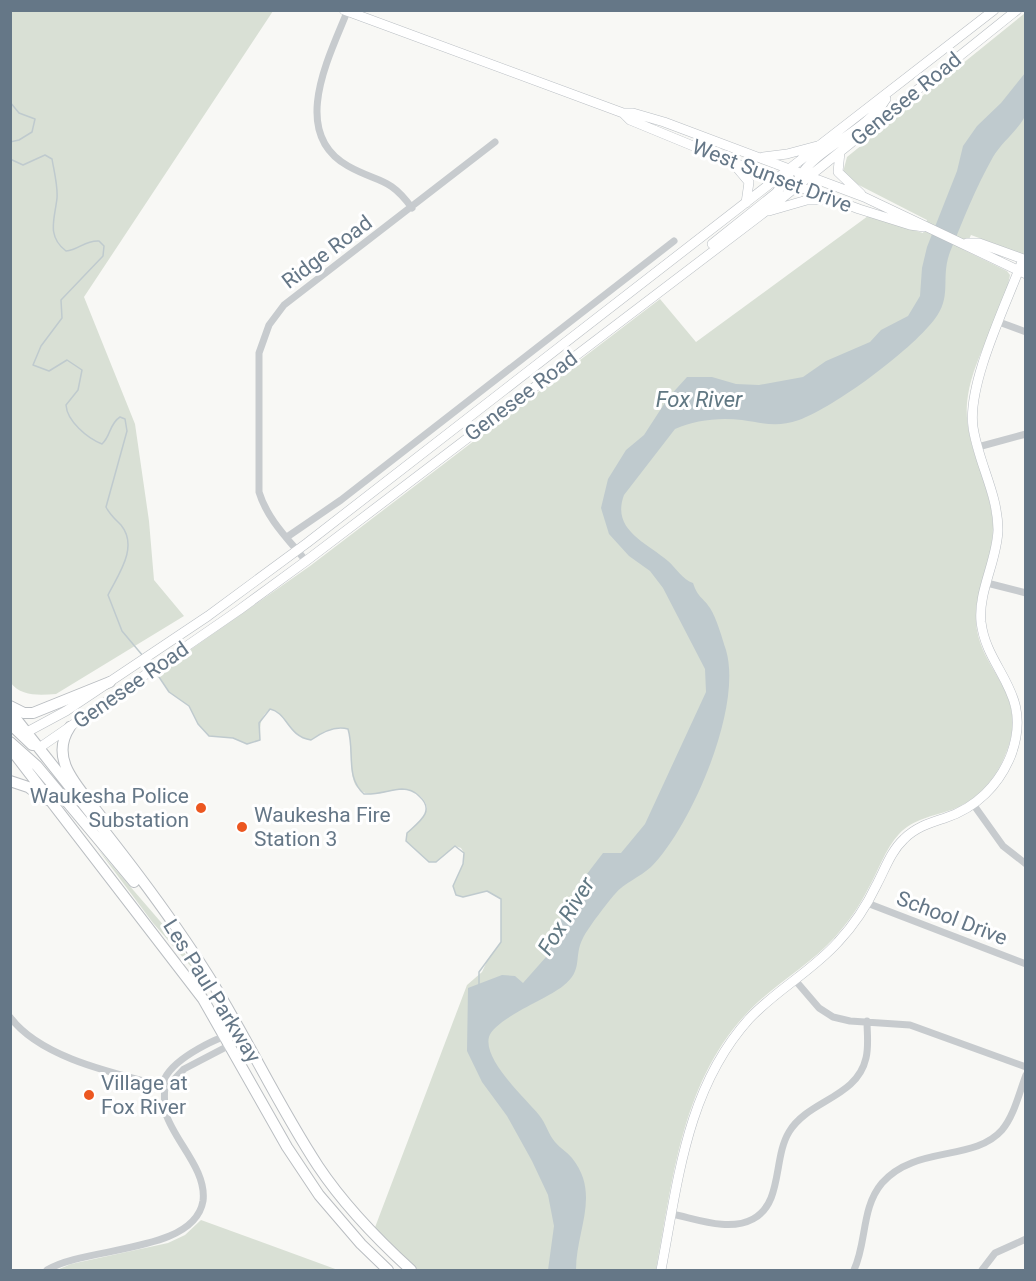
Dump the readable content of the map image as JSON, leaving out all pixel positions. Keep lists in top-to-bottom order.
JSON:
{
  "streets": {
    "main road": ["Genesee Road", "West Sunset Drive", "Les Paul Parkway"],
    "street": ["Ridge Road", "School Drive"]
  },
  "crossings": [
    ["Genesee Road", "West Sunset Drive"],
    ["Genesee Road", "Ridge Road"],
    ["Genesee Road", "Les Paul Parkway"]
  ],
  "water": ["Fox River"],
  "places": ["Waukesha Police Substation", "Waukesha Fire Station 3", "Village at Fox River"]
}
